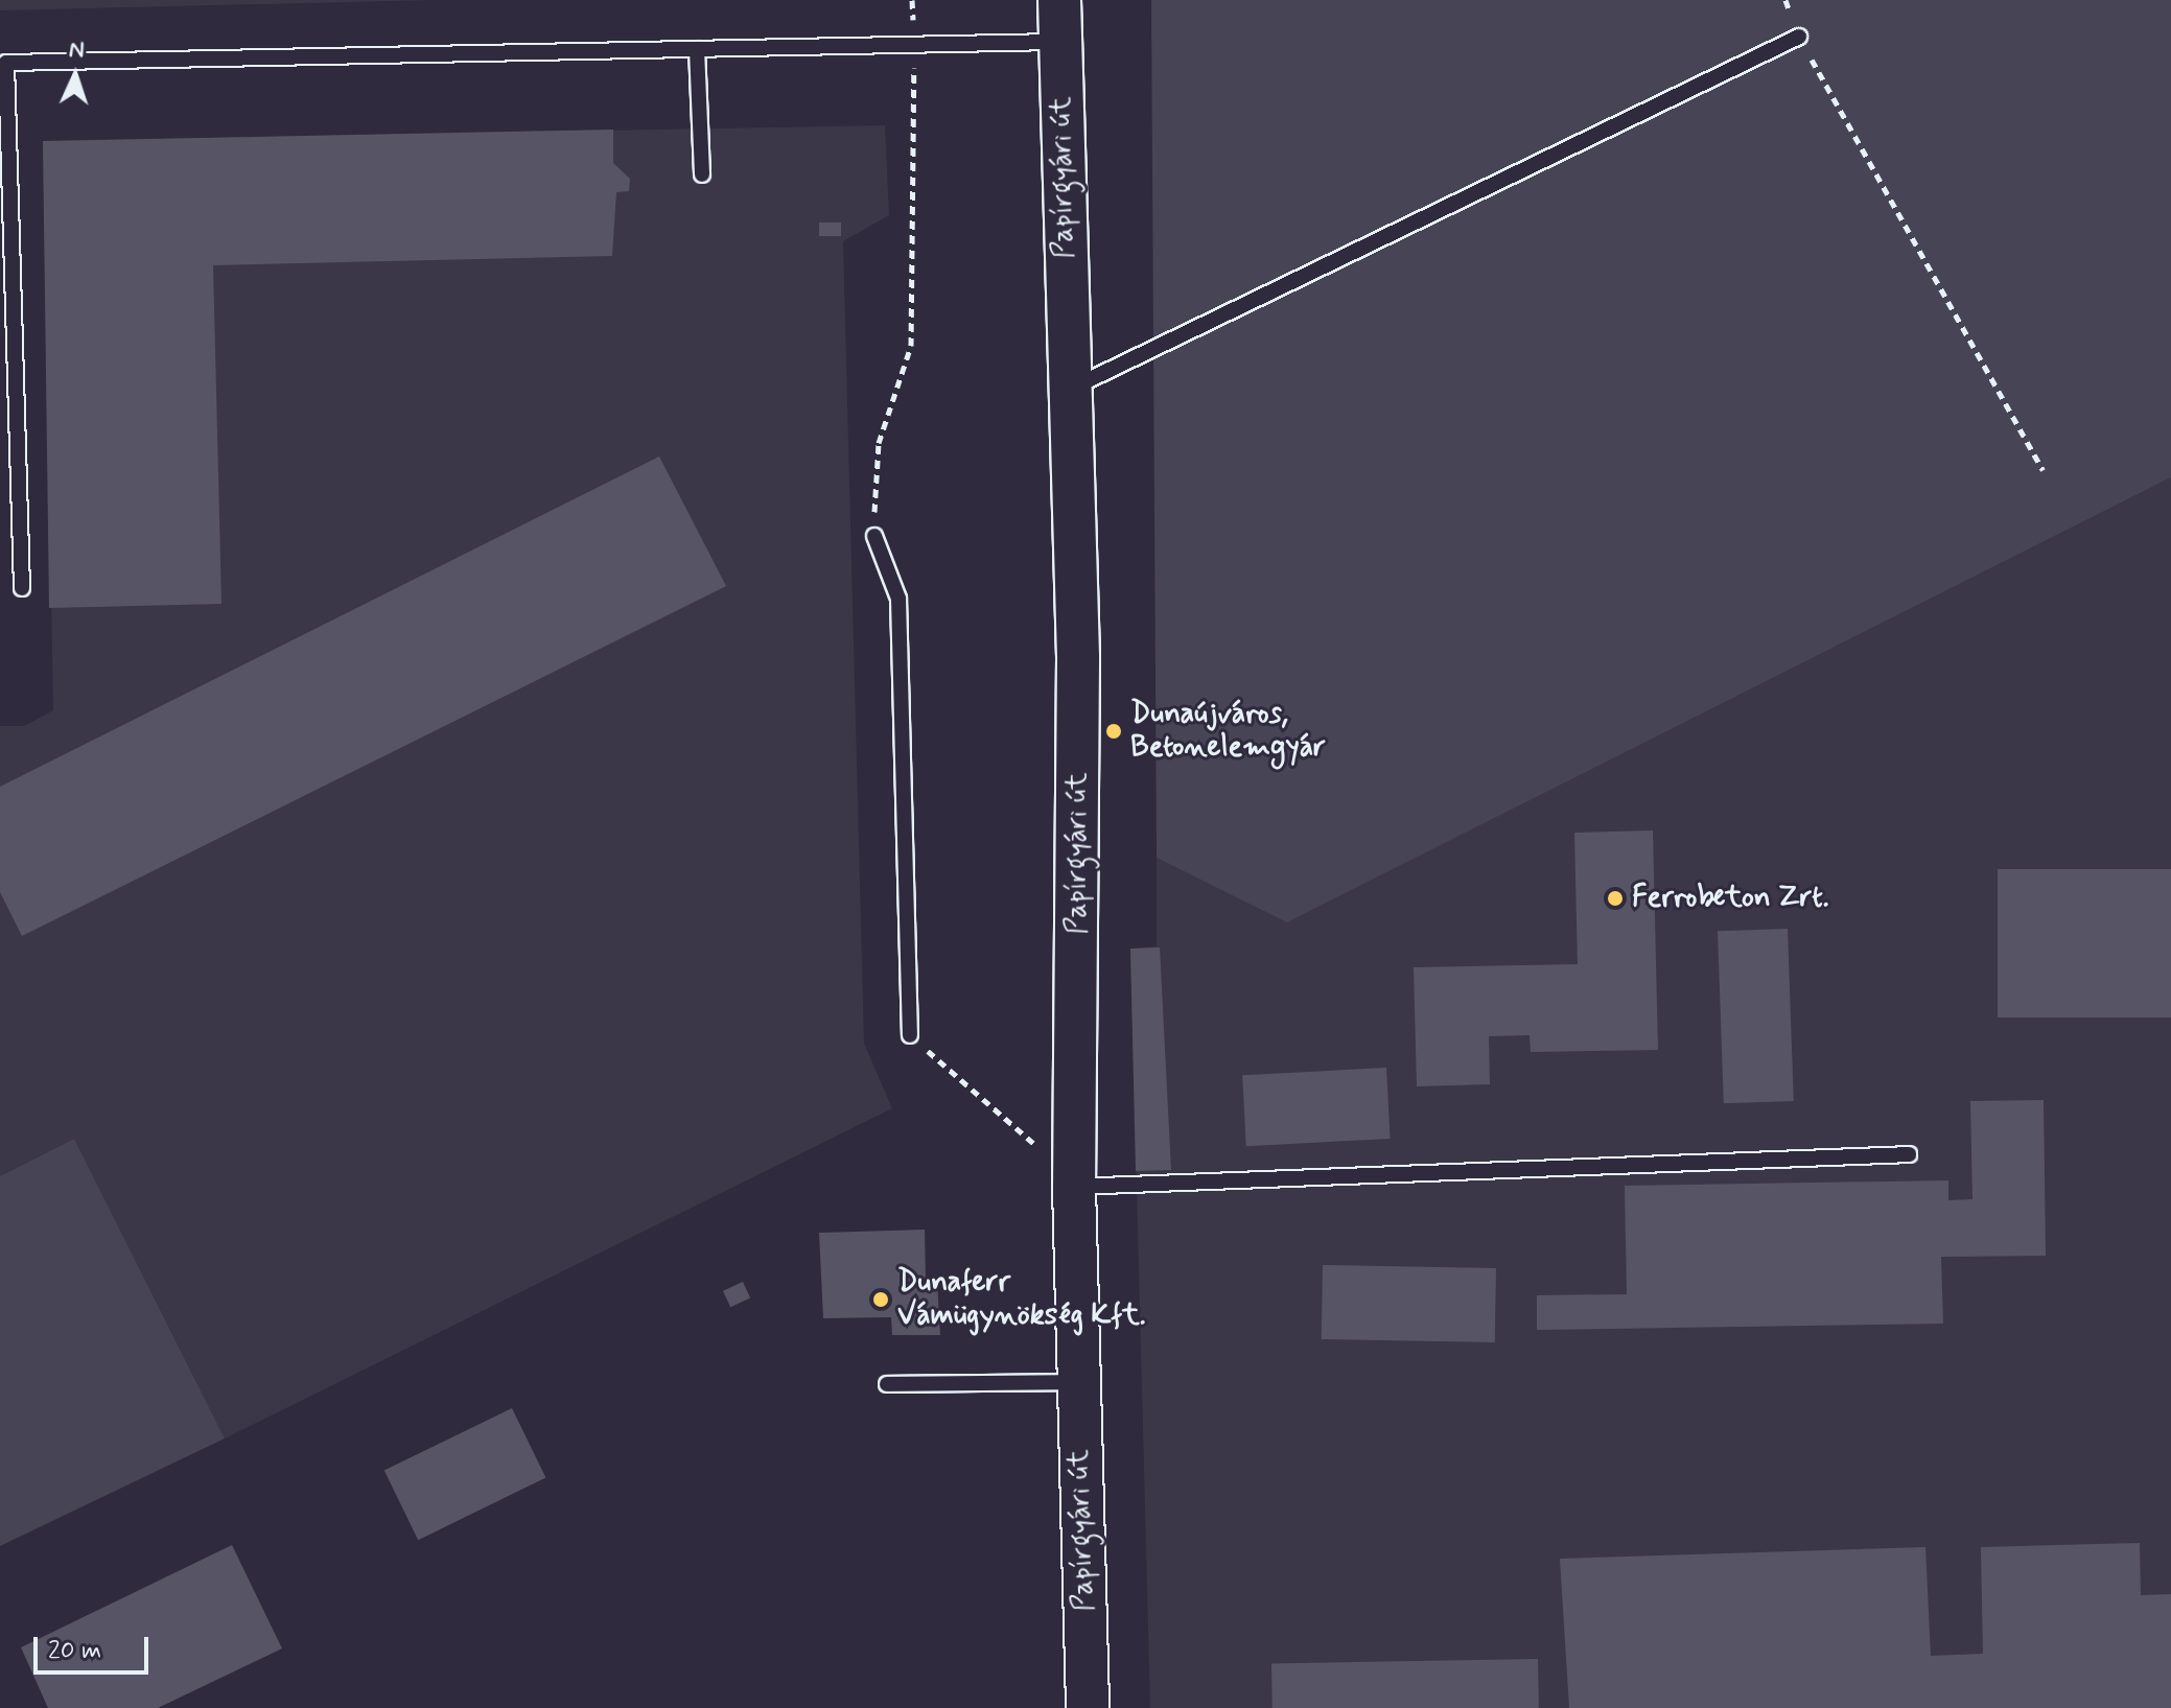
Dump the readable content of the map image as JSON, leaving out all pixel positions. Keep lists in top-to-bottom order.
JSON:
{
  "streets": {
    "street": ["Papírgyári út"]
  },
  "places": ["Dunaújváros, Betonelemgyár", "Ferrobeton Zrt.", "Dunaferr Vámügynökség Kft."],
  "scale_bar": "20 m",
  "north": "top"
}
